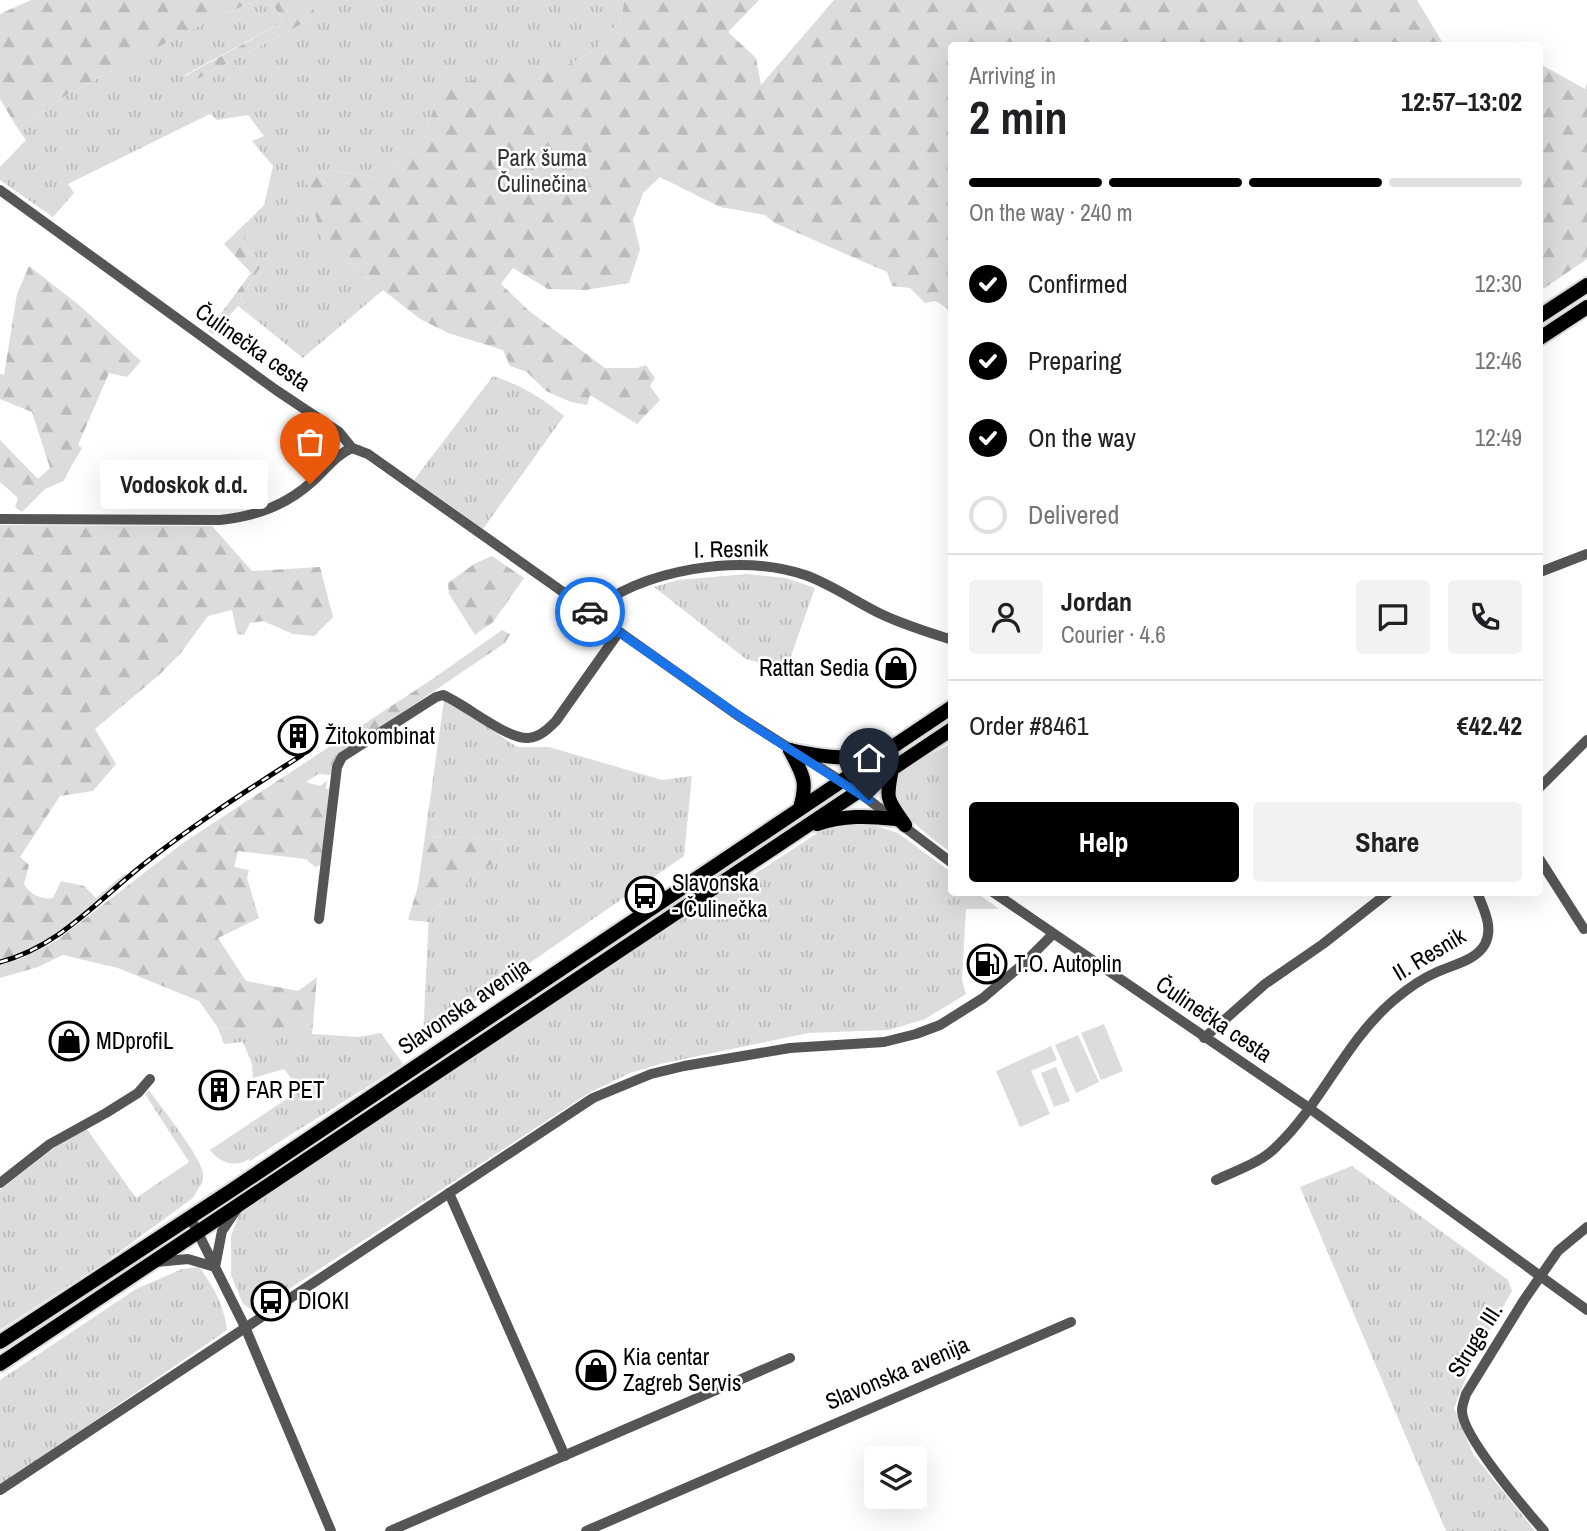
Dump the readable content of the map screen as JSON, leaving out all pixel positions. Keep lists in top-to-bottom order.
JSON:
{
  "streets": {
    "main road": ["Slavonska avenija"],
    "street": [
      "Čulinečka cesta",
      "I. Resnik",
      "II. Resnik",
      "Struge III."
    ]
  },
  "crossings": [
    ["Čulinečka cesta", "I. Resnik"],
    ["Čulinečka cesta", "II. Resnik"],
    ["Čulinečka cesta", "Slavonska avenija"],
    ["Čulinečka cesta", "Struge III."]
  ],
  "parks": ["Park šuma Čulinečina"],
  "places": {
    "other": ["Vodoskok d.d."],
    "shop": ["Rattan Sedia", "MDprofiL", "Kia centar Zagreb Servis"],
    "building": ["Žitokombinat", "FAR PET"],
    "bus stop": ["Slavonska - Čulinečka", "DIOKI"],
    "fuel station": ["T.O. Autoplin"]
  },
  "page": {
    "heading": ["2 min", "Arriving in", "12:57–13:02"],
    "panel": [
      "Jordan",
      "Courier · 4.6",
      "Order #8461",
      "€42.42"
    ],
    "bar": "On the way · 240 m",
    "list": [
      ["Confirmed", "12:30"],
      ["Preparing", "12:46"],
      ["On the way", "12:49"],
      "Delivered"
    ],
    "bubble": "Vodoskok d.d.",
    "buttons": ["Help", "Share"]
  }
}
